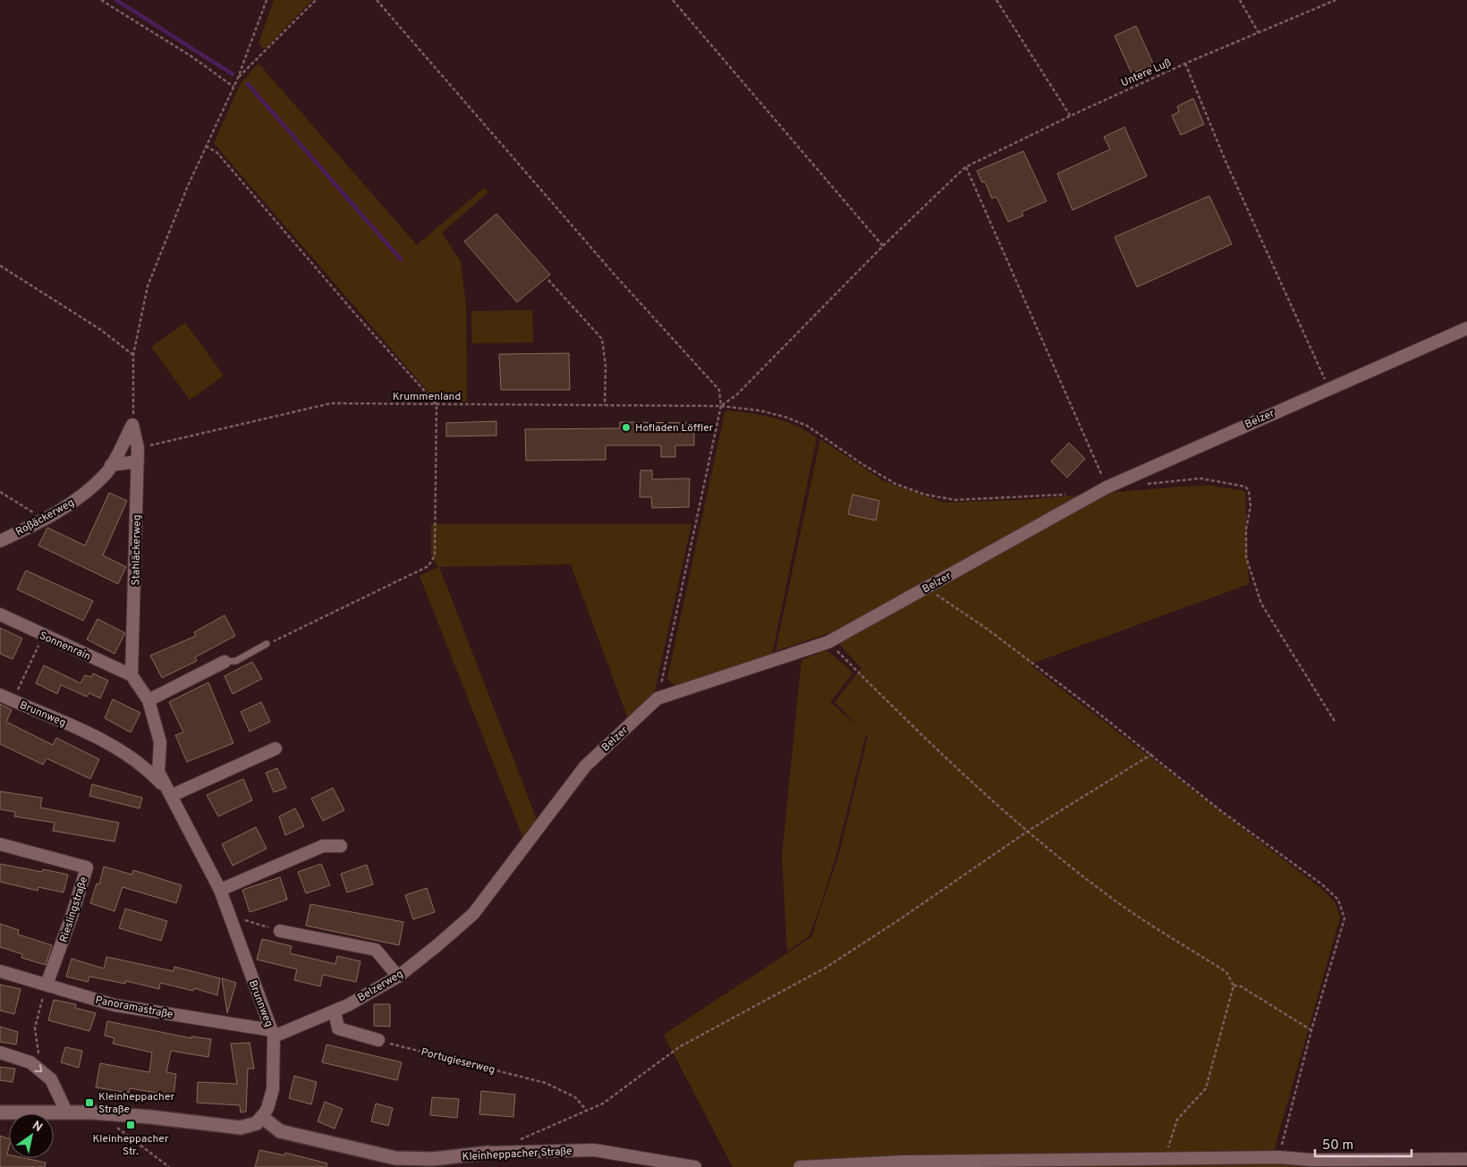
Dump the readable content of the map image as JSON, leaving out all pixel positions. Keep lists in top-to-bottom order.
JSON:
{
  "streets": {
    "street": [
      "Belzer",
      "Roßäckerweg",
      "Stahläckerweg",
      "Sonnenrain",
      "Brunnweg",
      "Rieslingstraße",
      "Belzerweg",
      "Panoramastraße",
      "Kleinheppacher Straße"
    ],
    "path": ["Untere Luß", "Krummenland", "Portugieserweg"]
  },
  "crossings": [
    ["Untere Luß", "Krummenland"],
    ["Krummenland", "Stahläckerweg"],
    ["Belzer", "Belzerweg"],
    ["Roßäckerweg", "Stahläckerweg"],
    ["Stahläckerweg", "Sonnenrain"],
    ["Stahläckerweg", "Brunnweg"],
    ["Sonnenrain", "Brunnweg"],
    ["Brunnweg", "Belzerweg"],
    ["Brunnweg", "Panoramastraße"],
    ["Brunnweg", "Kleinheppacher Straße"],
    ["Rieslingstraße", "Panoramastraße"],
    ["Belzerweg", "Panoramastraße"]
  ],
  "places": {
    "other": ["Hofladen Löffler"],
    "transit": ["Kleinheppacher Straße", "Kleinheppacher Str."]
  },
  "scale_bar": "50 m",
  "north": "top right"
}
